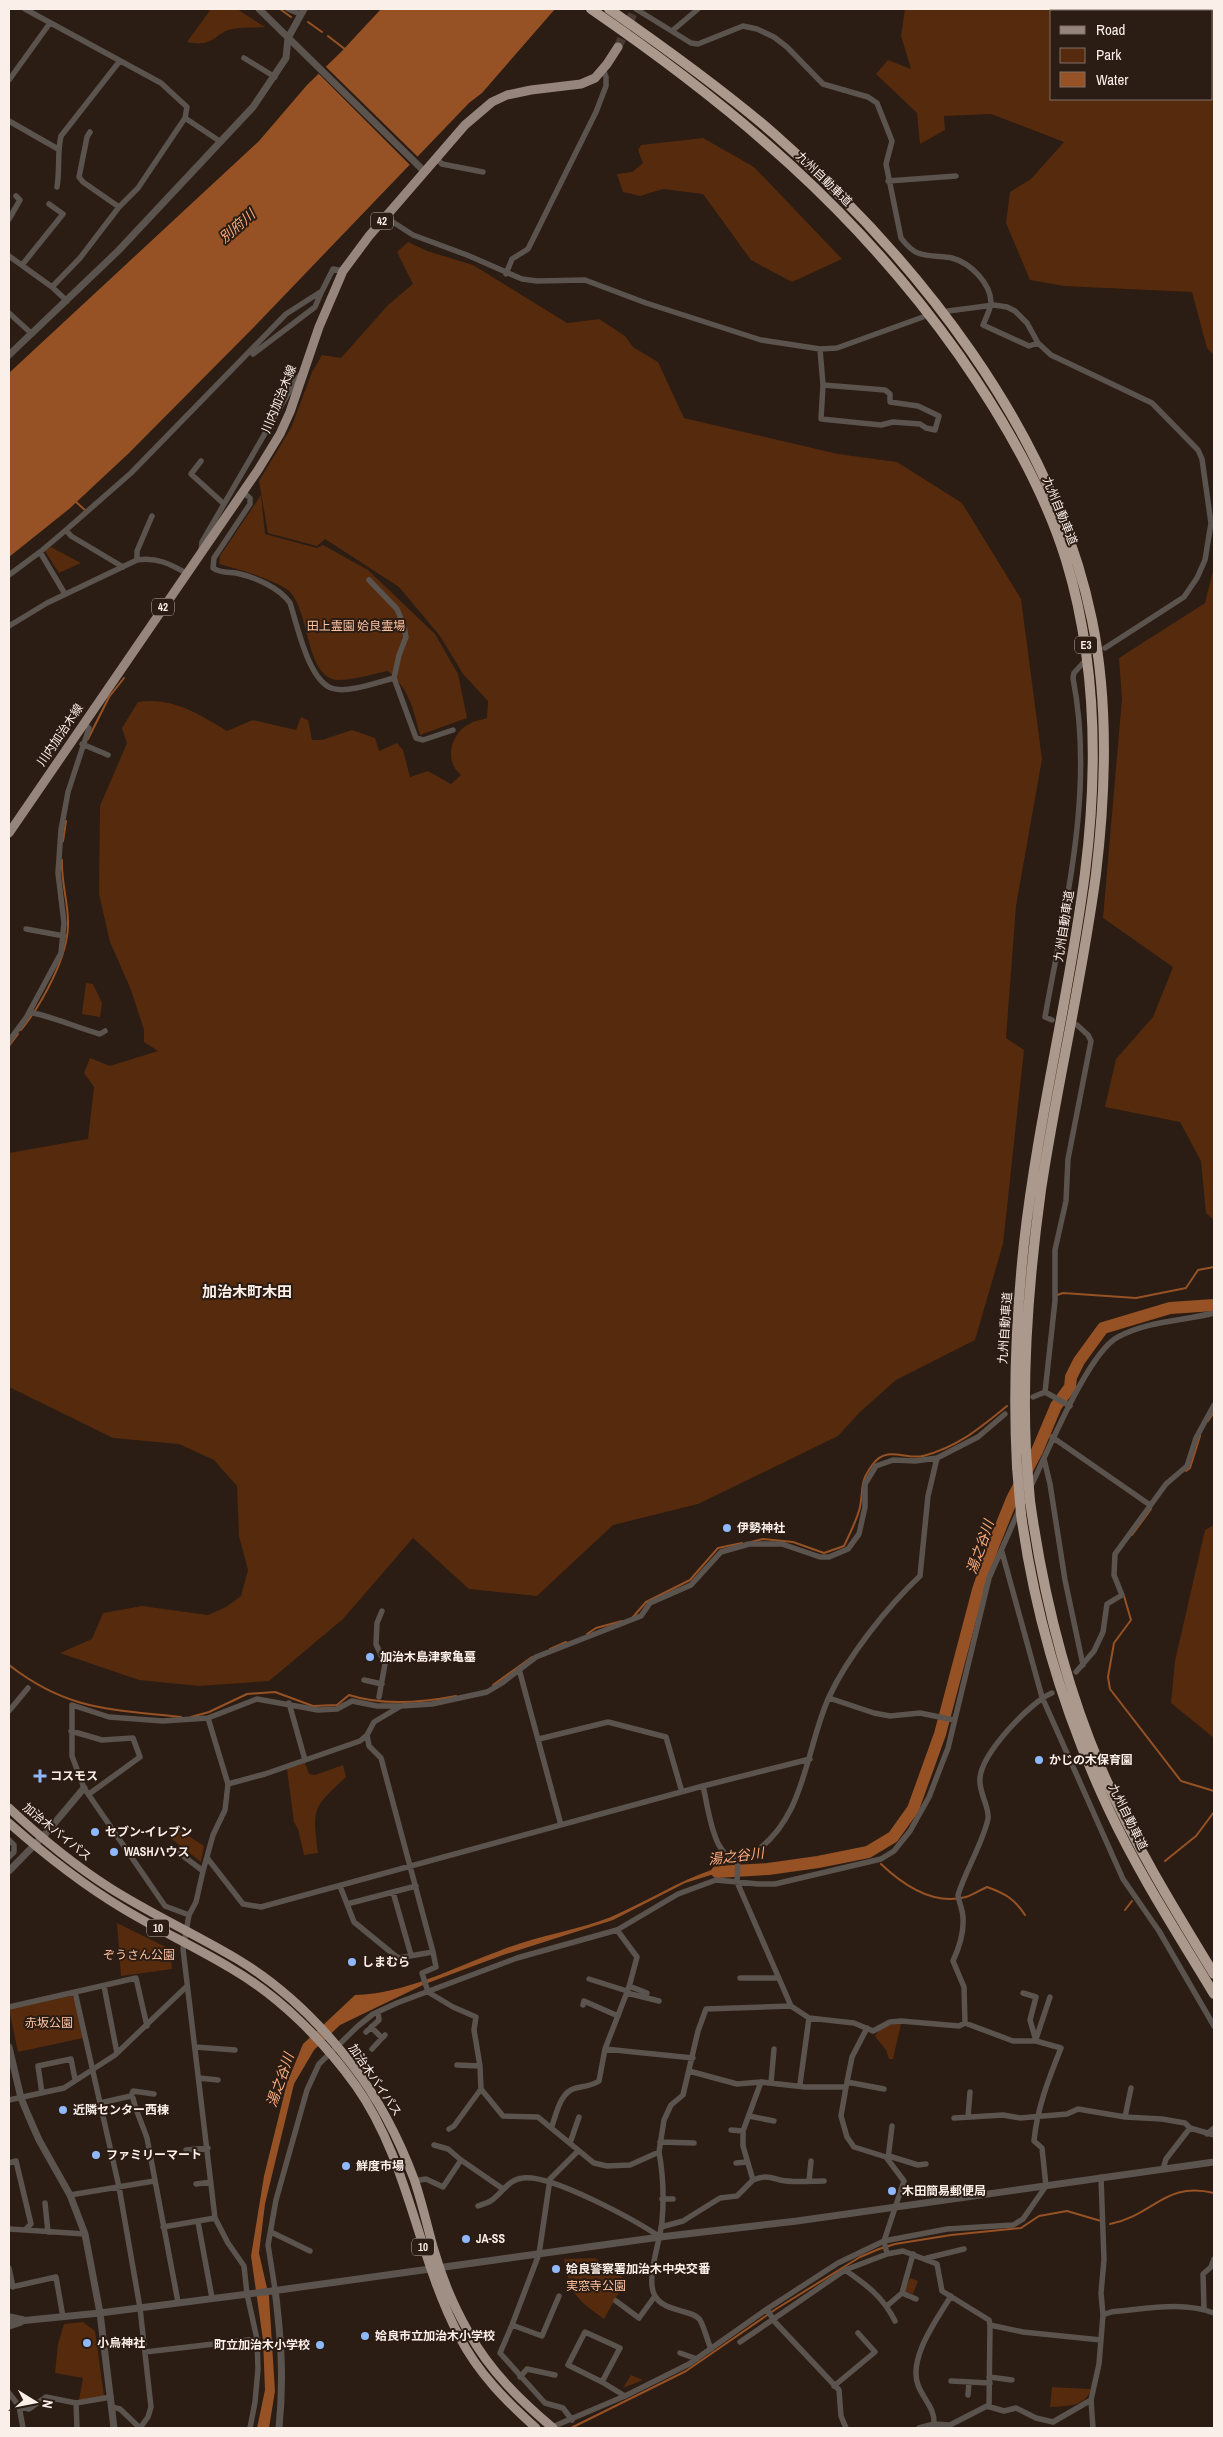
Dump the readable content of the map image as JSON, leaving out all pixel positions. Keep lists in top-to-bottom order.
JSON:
{
  "streets": {
    "highway": [
      "九州自動車道",
      "E3",
      "加治木バイパス",
      "10"
    ],
    "main road": ["42", "川内加治木線"]
  },
  "districts": ["加治木町木田"],
  "water": ["別府川", "湯之谷川"],
  "parks": [
    "田上霊園 姶良霊場",
    "ぞうさん公園",
    "赤坂公園",
    "実窓寺公園"
  ],
  "places": {
    "other": [
      "伊勢神社",
      "加治木島津家亀墓",
      "かじの木保育園",
      "セブン-イレブン",
      "WASHハウス",
      "しまむら",
      "近隣センター西棟",
      "ファミリーマート",
      "鮮度市場",
      "木田簡易郵便局",
      "JA-SS",
      "姶良警察署加治木中央交番",
      "姶良市立加治木小学校",
      "小烏神社",
      "町立加治木小学校"
    ],
    "health": ["コスモス"]
  },
  "legend": ["Road", "Park", "Water"],
  "north": "right"
}
